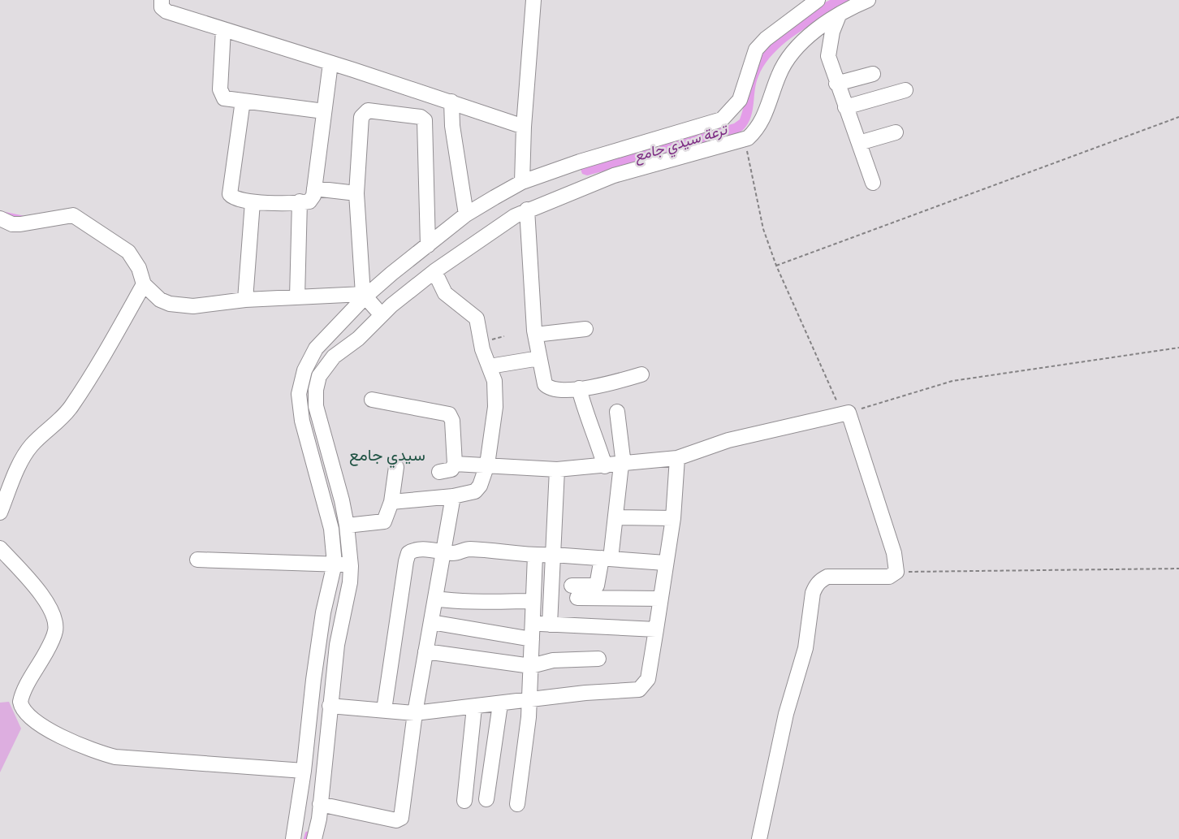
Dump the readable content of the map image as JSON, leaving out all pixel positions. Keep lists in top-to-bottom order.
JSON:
{
  "districts": ["سيدي جامع"],
  "water": ["ترعة سيدي جامع"]
}
